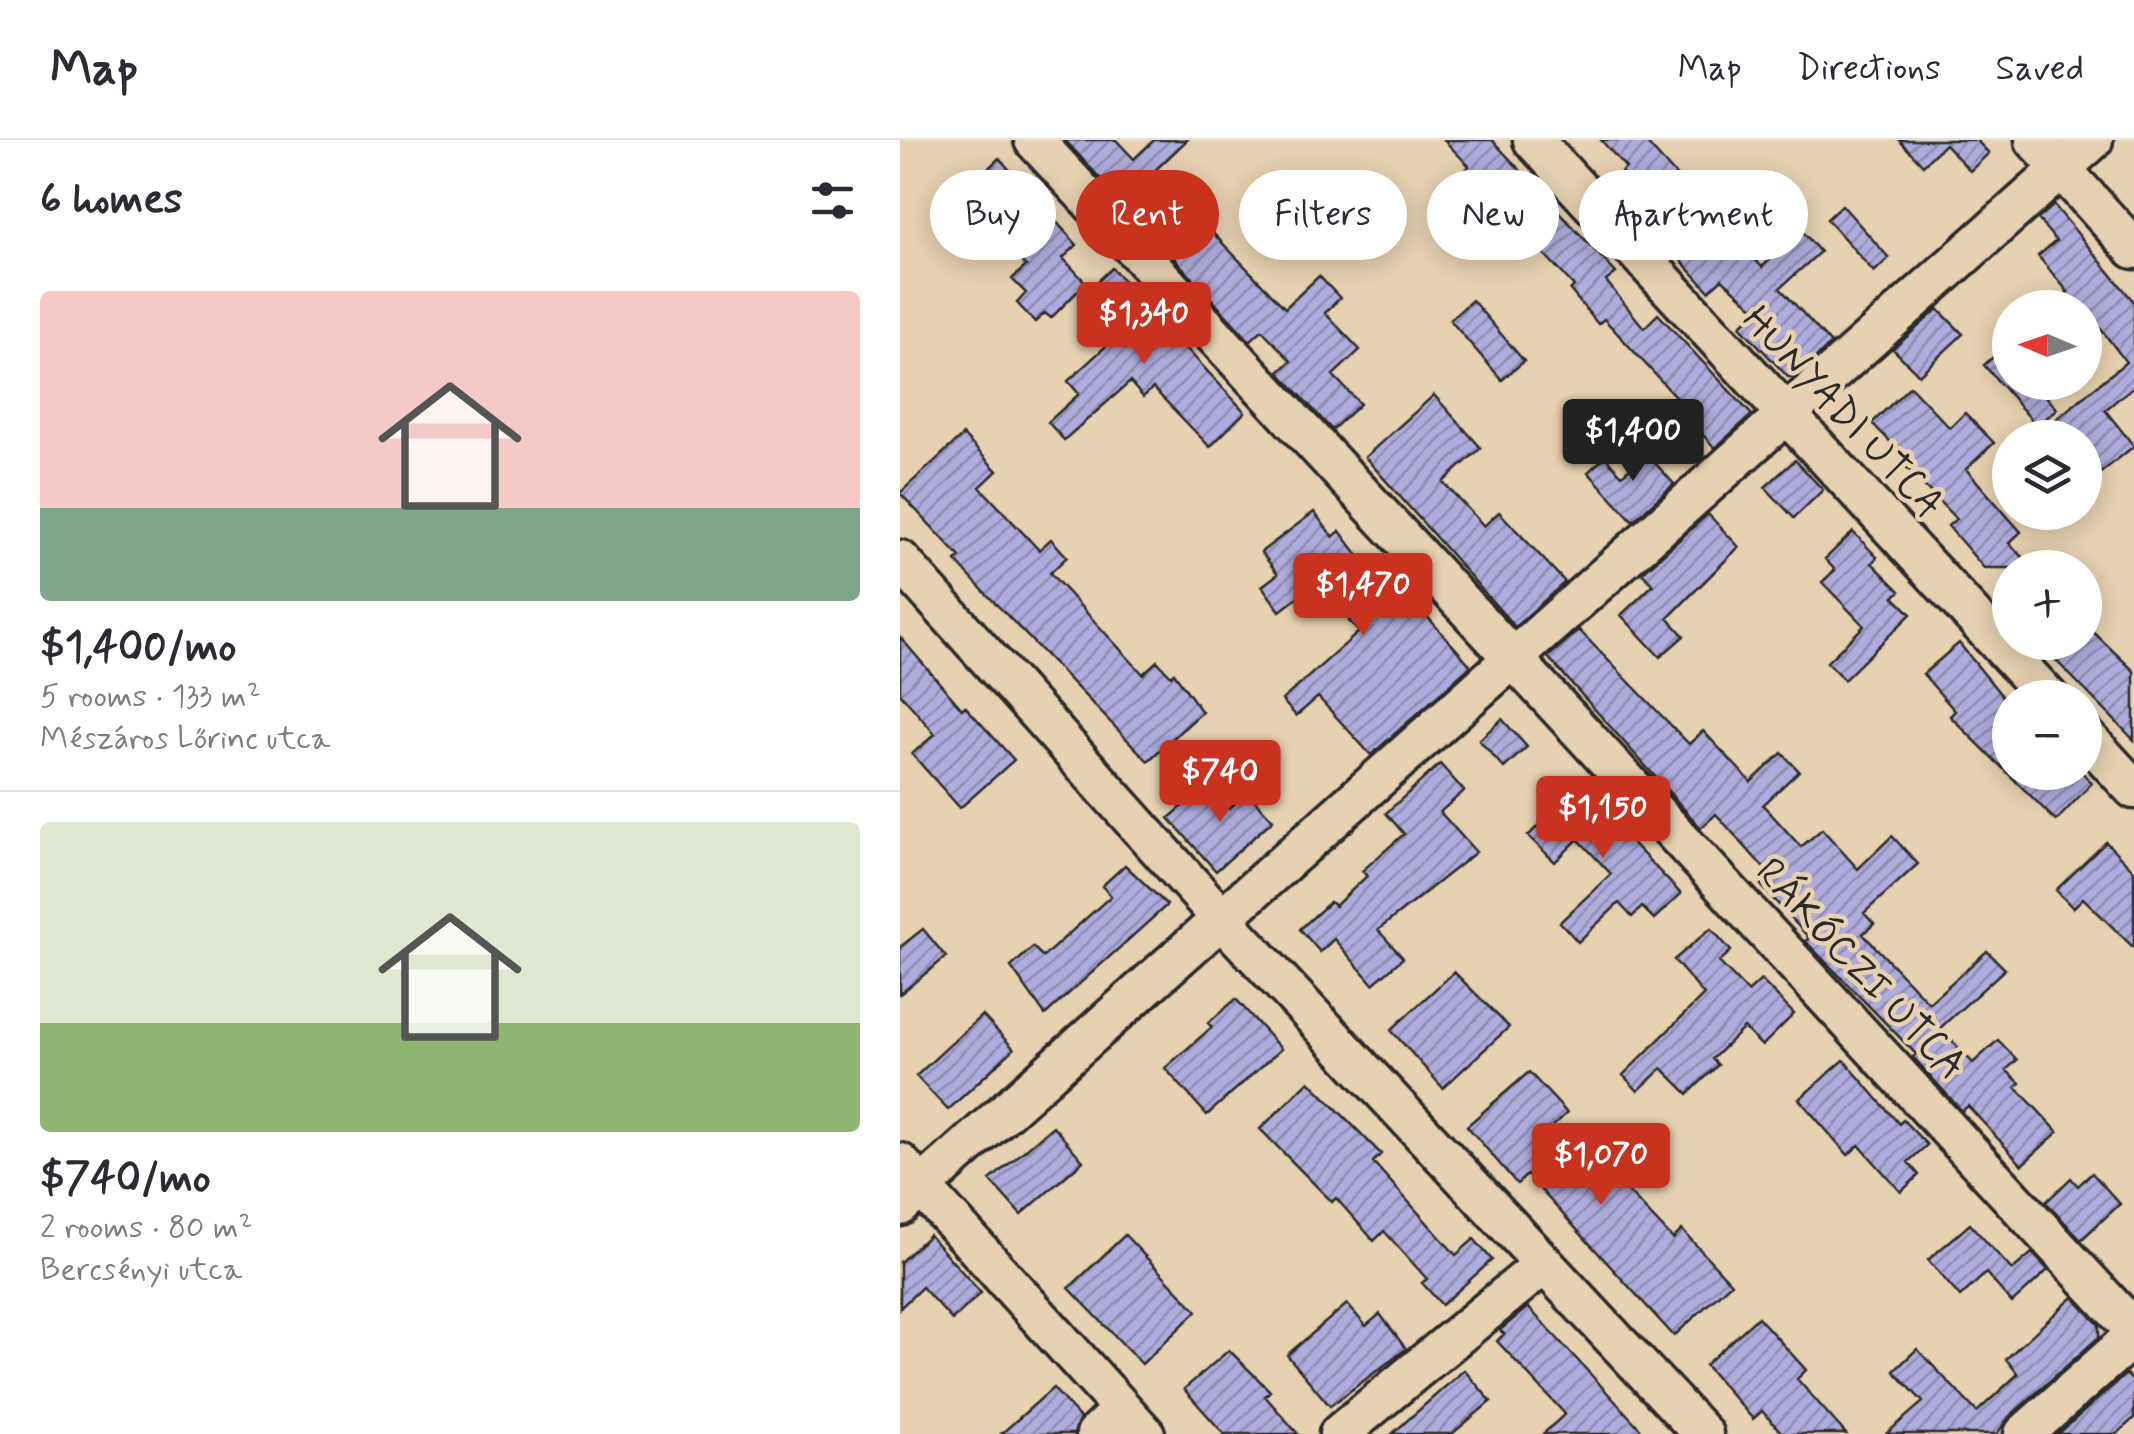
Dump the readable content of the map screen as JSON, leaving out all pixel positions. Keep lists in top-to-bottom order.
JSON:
{
  "streets": {
    "street": ["HUNYADI UTCA", "RÁKÓCZI UTCA"]
  },
  "north": "left",
  "page": {
    "header": "Map",
    "nav": ["Map", "Directions", "Saved"],
    "heading": "6 homes",
    "chip": [
      "Buy",
      "Rent",
      "Filters",
      "New",
      "Apartment"
    ],
    "list": [
      {
        "name": "$1,400/mo",
        "note": "5 rooms · 133 m² · Mészáros Lőrinc utca"
      },
      {
        "name": "$740/mo",
        "note": "2 rooms · 80 m² · Bercsényi utca"
      }
    ],
    "price": [
      "$1,340",
      "$1,400",
      "$1,470",
      "$740",
      "$1,150",
      "$1,070"
    ],
    "map_buttons": ["+", "−"]
  }
}
